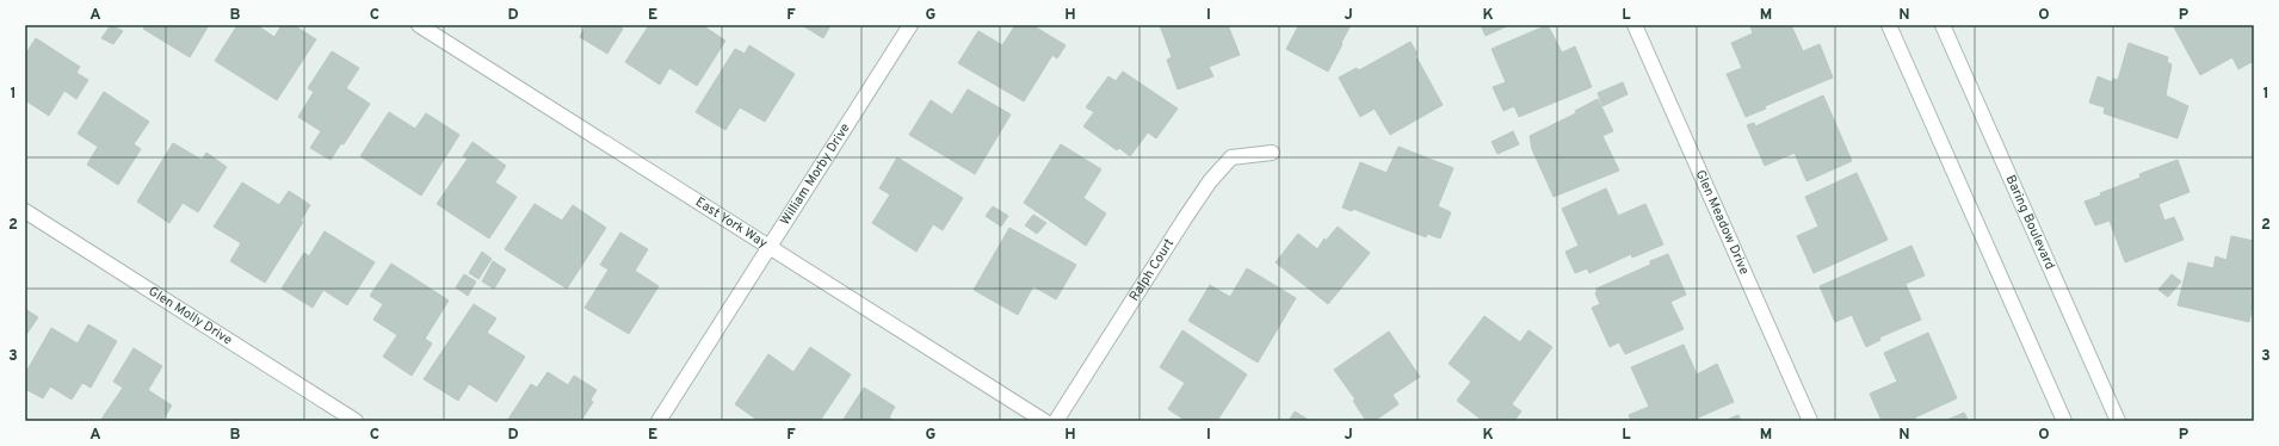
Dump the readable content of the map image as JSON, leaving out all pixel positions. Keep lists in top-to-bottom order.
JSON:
{
  "streets": {
    "street": [
      "William Morby Drive",
      "East York Way",
      "Glen Meadow Drive",
      "Baring Boulevard",
      "Ralph Court",
      "Glen Molly Drive"
    ]
  },
  "crossings": [
    ["William Morby Drive", "East York Way"]
  ],
  "grid": {
    "columns": [
      "A",
      "B",
      "C",
      "D",
      "E",
      "F",
      "G",
      "H",
      "I",
      "J",
      "K",
      "L",
      "M",
      "N",
      "O",
      "P"
    ],
    "rows": ["1", "2", "3"]
  }
}
